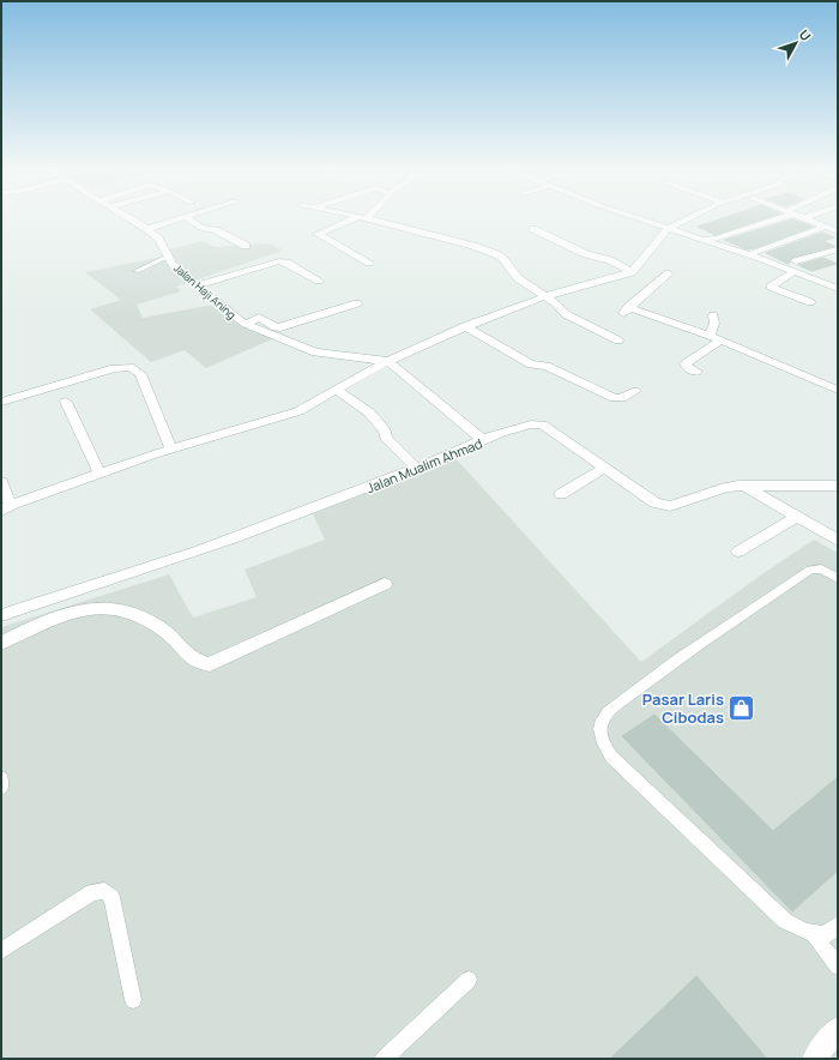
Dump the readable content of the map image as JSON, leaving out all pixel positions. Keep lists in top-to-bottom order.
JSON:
{
  "streets": {
    "street": ["Jalan Haji Aning", "Jalan Mualim Ahmad"]
  },
  "places": {
    "shop": ["Pasar Laris Cibodas"]
  },
  "north": "top right"
}
